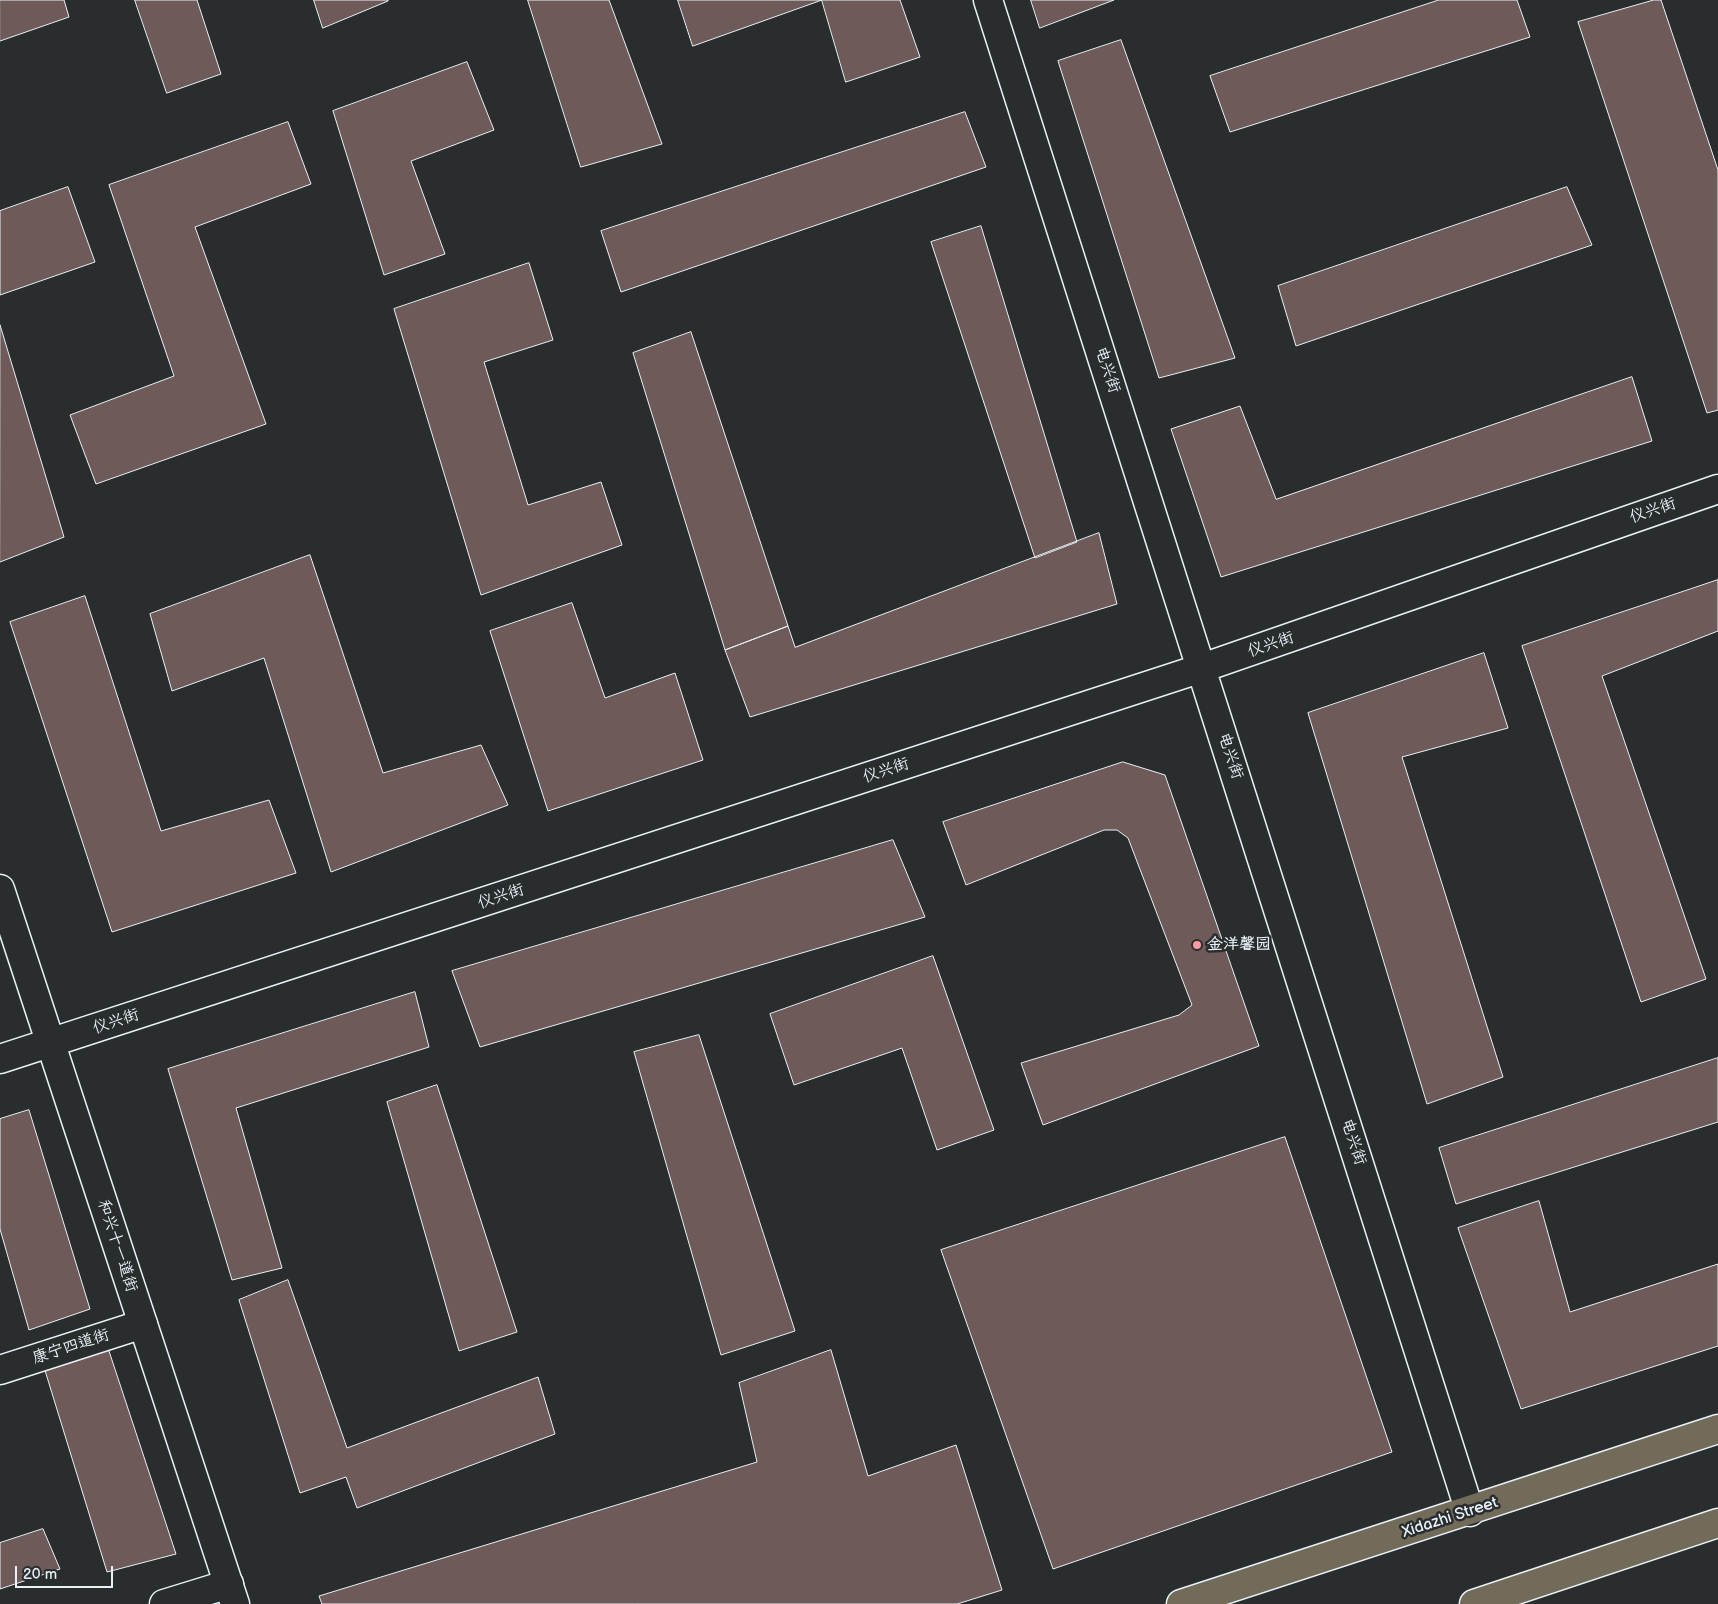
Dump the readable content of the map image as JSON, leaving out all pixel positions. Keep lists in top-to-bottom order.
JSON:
{
  "streets": {
    "highway": ["Xidazhi Street"],
    "street": [
      "电兴街",
      "仪兴街",
      "和兴十一道街",
      "康宁四道街"
    ]
  },
  "crossings": [
    ["电兴街", "仪兴街"],
    ["电兴街", "Xidazhi Street"],
    ["仪兴街", "和兴十一道街"],
    ["和兴十一道街", "康宁四道街"]
  ],
  "places": ["金洋馨园"],
  "scale_bar": "20 m"
}
